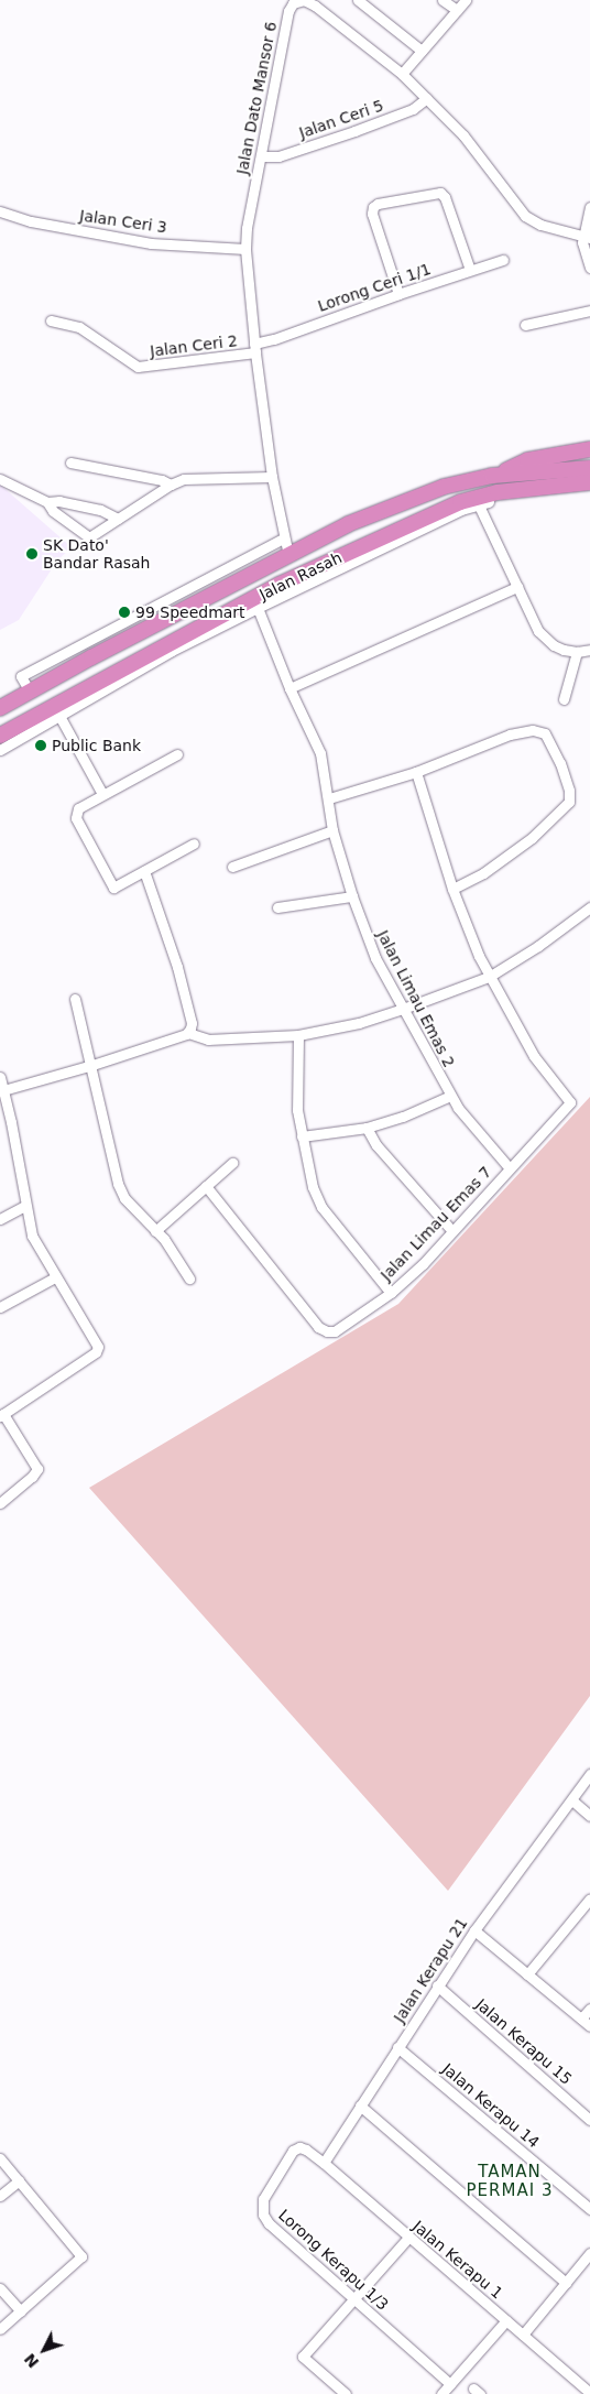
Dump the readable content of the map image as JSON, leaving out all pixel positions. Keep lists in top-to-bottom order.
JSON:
{
  "streets": {
    "highway": ["Jalan Rasah"],
    "street": [
      "Jalan Dato Mansor 6",
      "Jalan Ceri 5",
      "Jalan Ceri 3",
      "Lorong Ceri 1/1",
      "Jalan Ceri 2",
      "Jalan Limau Emas 2",
      "Jalan Limau Emas 7",
      "Jalan Kerapu 21",
      "Jalan Kerapu 15",
      "Jalan Kerapu 14",
      "Lorong Kerapu 1/3",
      "Jalan Kerapu 1"
    ]
  },
  "crossings": [
    ["Jalan Dato Mansor 6", "Jalan Ceri 5"],
    ["Jalan Dato Mansor 6", "Jalan Ceri 3"],
    ["Jalan Dato Mansor 6", "Lorong Ceri 1/1"],
    ["Jalan Dato Mansor 6", "Jalan Ceri 2"],
    ["Jalan Dato Mansor 6", "Jalan Rasah"],
    ["Lorong Ceri 1/1", "Jalan Ceri 2"],
    ["Jalan Limau Emas 2", "Jalan Limau Emas 7"],
    ["Jalan Kerapu 21", "Jalan Kerapu 15"],
    ["Jalan Kerapu 21", "Jalan Kerapu 14"],
    ["Jalan Kerapu 21", "Jalan Kerapu 1"],
    ["Lorong Kerapu 1/3", "Jalan Kerapu 1"]
  ],
  "districts": ["TAMAN PERMAI 3"],
  "places": ["SK Dato' Bandar Rasah", "99 Speedmart", "Public Bank"],
  "north": "bottom left"
}
